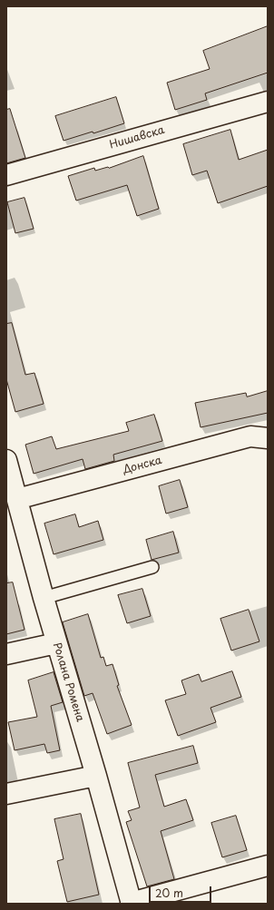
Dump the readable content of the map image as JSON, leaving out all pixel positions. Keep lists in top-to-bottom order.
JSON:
{
  "streets": {
    "street": ["Нишавска", "Донска", "Ролана Ромена"]
  },
  "crossings": [
    ["Донска", "Ролана Ромена"]
  ],
  "scale_bar": "20 m"
}
